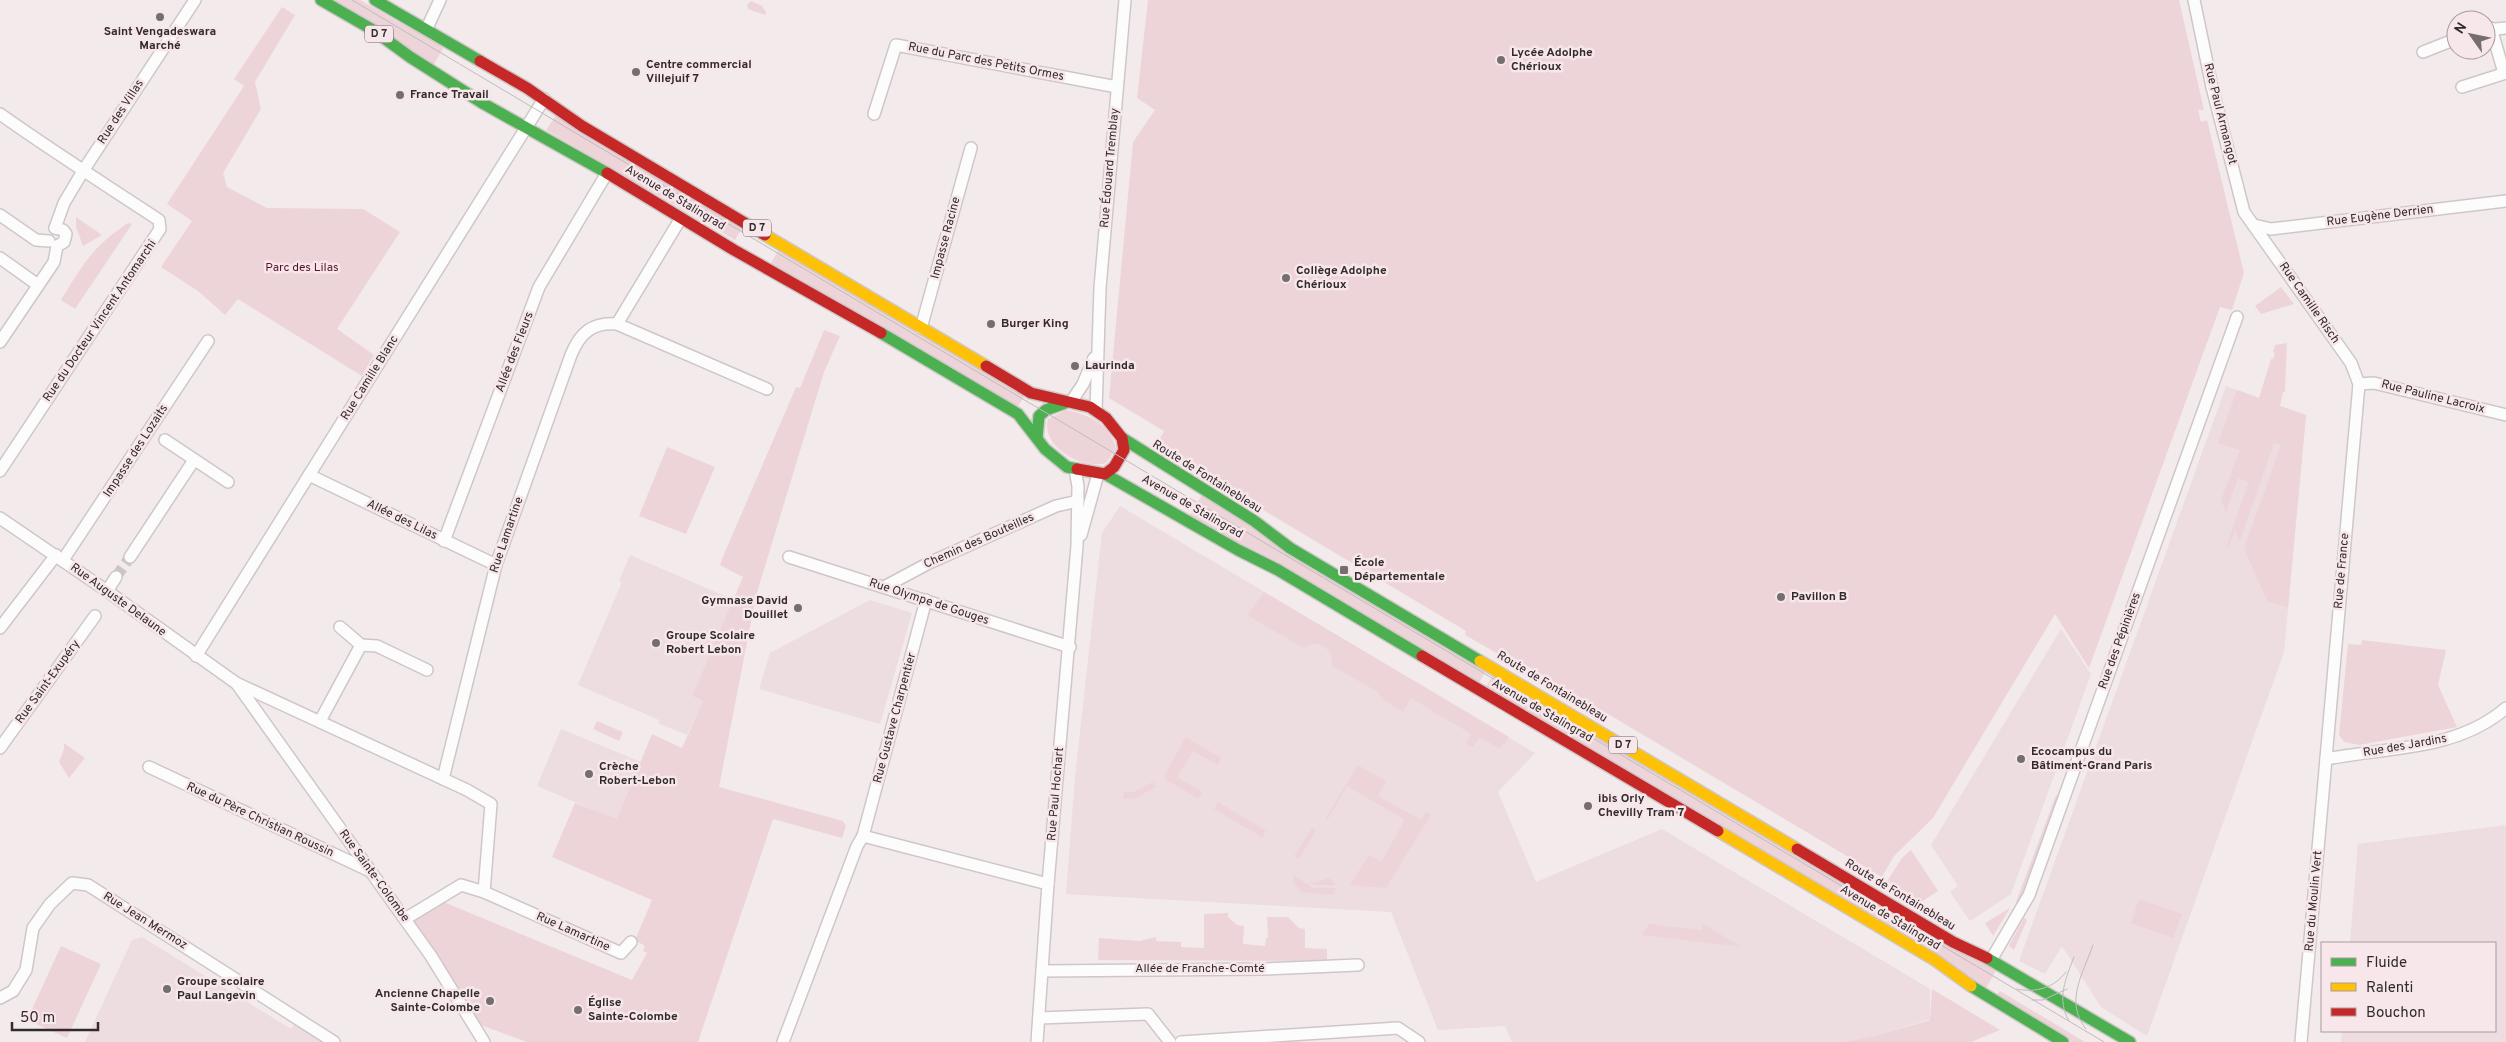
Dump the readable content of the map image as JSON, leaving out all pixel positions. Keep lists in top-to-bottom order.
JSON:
{
  "streets": {
    "main road": ["D 7", "Avenue de Stalingrad", "Route de Fontainebleau"],
    "street": [
      "Rue du Parc des Petits Ormes",
      "Rue des Villas",
      "Rue Paul Armangot",
      "Rue Édouard Tremblay",
      "Rue Eugène Derrien",
      "Impasse Racine",
      "Rue Camille Risch",
      "Rue du Docteur Vincent Antomarchi",
      "Allée des Fleurs",
      "Rue Camille Blanc",
      "Rue Pauline Lacroix",
      "Impasse des Lozaits",
      "Allée des Lilas",
      "Rue Lamartine",
      "Chemin des Bouteilles",
      "Rue de France",
      "Rue Auguste Delaune",
      "Rue Olympe de Gouges",
      "Rue des Pépinières",
      "Rue Saint-Exupéry",
      "Rue Gustave Charpentier",
      "Rue des Jardins",
      "Rue Paul Hochart",
      "Rue du Père Christian Roussin",
      "Rue Sainte-Colombe",
      "Rue du Moulin Vert",
      "Rue Jean Mermoz",
      "Allée de Franche-Comté"
    ]
  },
  "crossings": [
    ["D 7", "Rue Édouard Tremblay"],
    ["D 7", "Avenue de Stalingrad"],
    ["D 7", "Route de Fontainebleau"],
    ["D 7", "Rue Paul Hochart"],
    ["Rue du Parc des Petits Ormes", "Rue Édouard Tremblay"],
    ["Rue des Villas", "Rue du Docteur Vincent Antomarchi"],
    ["Rue Paul Armangot", "Rue Eugène Derrien"],
    ["Rue Paul Armangot", "Rue Camille Risch"],
    ["Rue Édouard Tremblay", "Avenue de Stalingrad"],
    ["Rue Édouard Tremblay", "Route de Fontainebleau"],
    ["Rue Édouard Tremblay", "Rue Paul Hochart"],
    ["Avenue de Stalingrad", "Impasse Racine"],
    ["Avenue de Stalingrad", "Allée des Fleurs"],
    ["Avenue de Stalingrad", "Rue Camille Blanc"],
    ["Avenue de Stalingrad", "Route de Fontainebleau"],
    ["Avenue de Stalingrad", "Rue Paul Hochart"],
    ["Rue Eugène Derrien", "Rue Camille Risch"],
    ["Rue Camille Risch", "Rue Pauline Lacroix"],
    ["Rue Camille Risch", "Rue de France"],
    ["Allée des Fleurs", "Allée des Lilas"],
    ["Rue Camille Blanc", "Allée des Lilas"],
    ["Rue Camille Blanc", "Rue Auguste Delaune"],
    ["Rue Pauline Lacroix", "Rue de France"],
    ["Impasse des Lozaits", "Rue Auguste Delaune"],
    ["Route de Fontainebleau", "Rue des Pépinières"],
    ["Route de Fontainebleau", "Rue Paul Hochart"],
    ["Allée des Lilas", "Rue Lamartine"],
    ["Rue Lamartine", "Rue Auguste Delaune"],
    ["Rue Lamartine", "Rue Sainte-Colombe"],
    ["Chemin des Bouteilles", "Rue Olympe de Gouges"],
    ["Chemin des Bouteilles", "Rue Paul Hochart"],
    ["Rue de France", "Rue des Jardins"],
    ["Rue de France", "Rue du Moulin Vert"],
    ["Rue Auguste Delaune", "Rue Sainte-Colombe"],
    ["Rue Olympe de Gouges", "Rue Gustave Charpentier"],
    ["Rue Olympe de Gouges", "Rue Paul Hochart"],
    ["Rue des Jardins", "Rue du Moulin Vert"],
    ["Rue Paul Hochart", "Allée de Franche-Comté"],
    ["Rue du Père Christian Roussin", "Rue Sainte-Colombe"]
  ],
  "parks": ["Parc des Lilas"],
  "places": {
    "other": [
      "Saint Vengadeswara Marché",
      "Lycée Adolphe Chérioux",
      "Centre commercial Villejuif 7",
      "France Travail",
      "Collège Adolphe Chérioux",
      "Burger King",
      "Laurinda",
      "Pavillon B",
      "Gymnase David Douillet",
      "Groupe Scolaire Robert Lebon",
      "Ecocampus du Bâtiment-Grand Paris",
      "Crèche Robert-Lebon",
      "ibis Orly Chevilly Tram 7",
      "Groupe scolaire Paul Langevin",
      "Ancienne Chapelle Sainte-Colombe",
      "Église Sainte-Colombe"
    ],
    "transit": ["École Départementale"]
  },
  "legend": ["Fluide", "Ralenti", "Bouchon"],
  "scale_bar": "50 m",
  "north": "top left"
}
